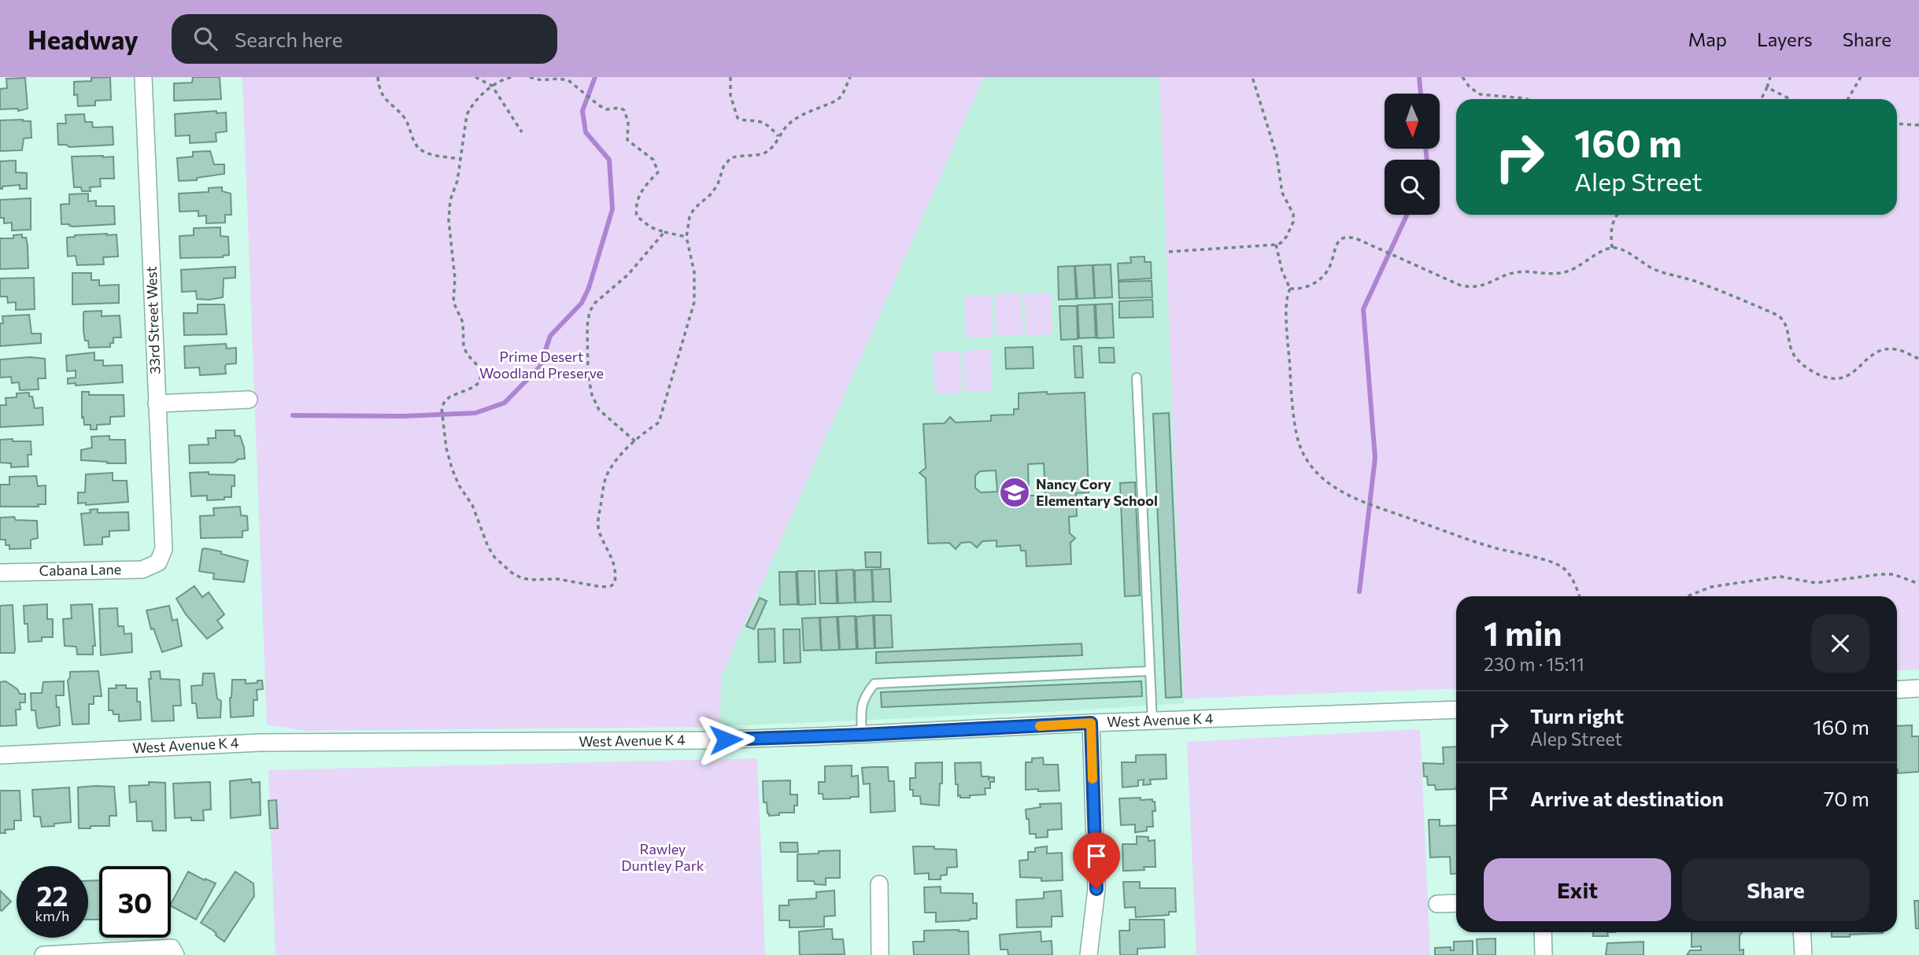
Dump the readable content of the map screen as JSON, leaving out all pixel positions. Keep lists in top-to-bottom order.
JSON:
{
  "streets": {
    "street": ["33rd Street West", "Cabana Lane", "West Avenue K 4"]
  },
  "crossings": [
    ["33rd Street West", "Cabana Lane"]
  ],
  "parks": ["Prime Desert Woodland Preserve", "Rawley Duntley Park"],
  "places": {
    "school or university": ["Nancy Cory Elementary School"]
  },
  "north": "bottom",
  "page": {
    "header": "Headway",
    "search": "Search here",
    "nav": ["Map", "Layers", "Share"],
    "turn": ["160 m", "Alep Street"],
    "heading": ["1 min", "230 m · 15:11"],
    "list": [
      {
        "name": "Turn right",
        "note": "Alep Street",
        "value": "160 m"
      },
      {
        "name": "Arrive at destination",
        "value": "70 m"
      }
    ],
    "buttons": ["Exit", "Share"],
    "speed": "22 km/h",
    "limit": "30"
  }
}
